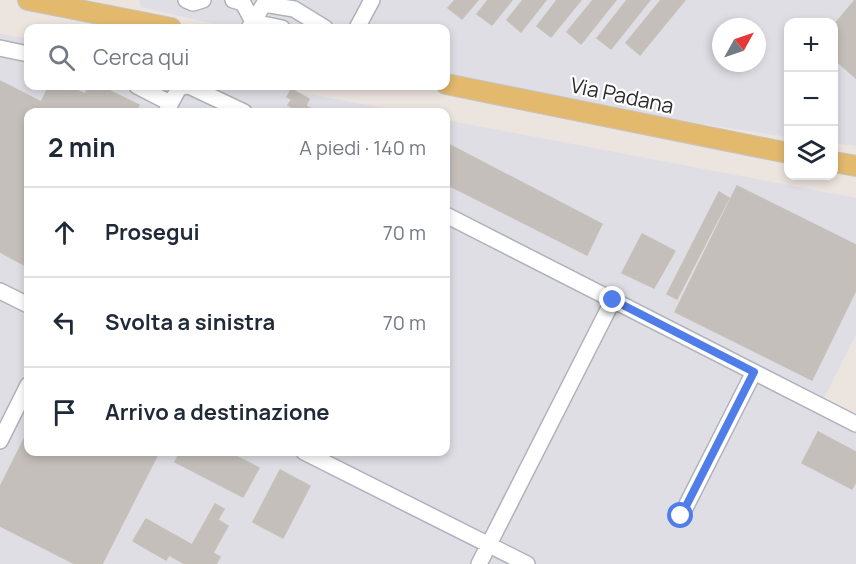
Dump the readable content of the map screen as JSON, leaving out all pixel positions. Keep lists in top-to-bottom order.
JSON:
{
  "streets": {
    "main road": ["Via Padana"]
  },
  "north": "top right",
  "page": {
    "map_buttons": ["+", "−"],
    "search": "Cerca qui",
    "heading": ["2 min", "A piedi · 140 m"],
    "list": [
      ["Prosegui", "70 m"],
      ["Svolta a sinistra", "70 m"],
      "Arrivo a destinazione"
    ]
  }
}
